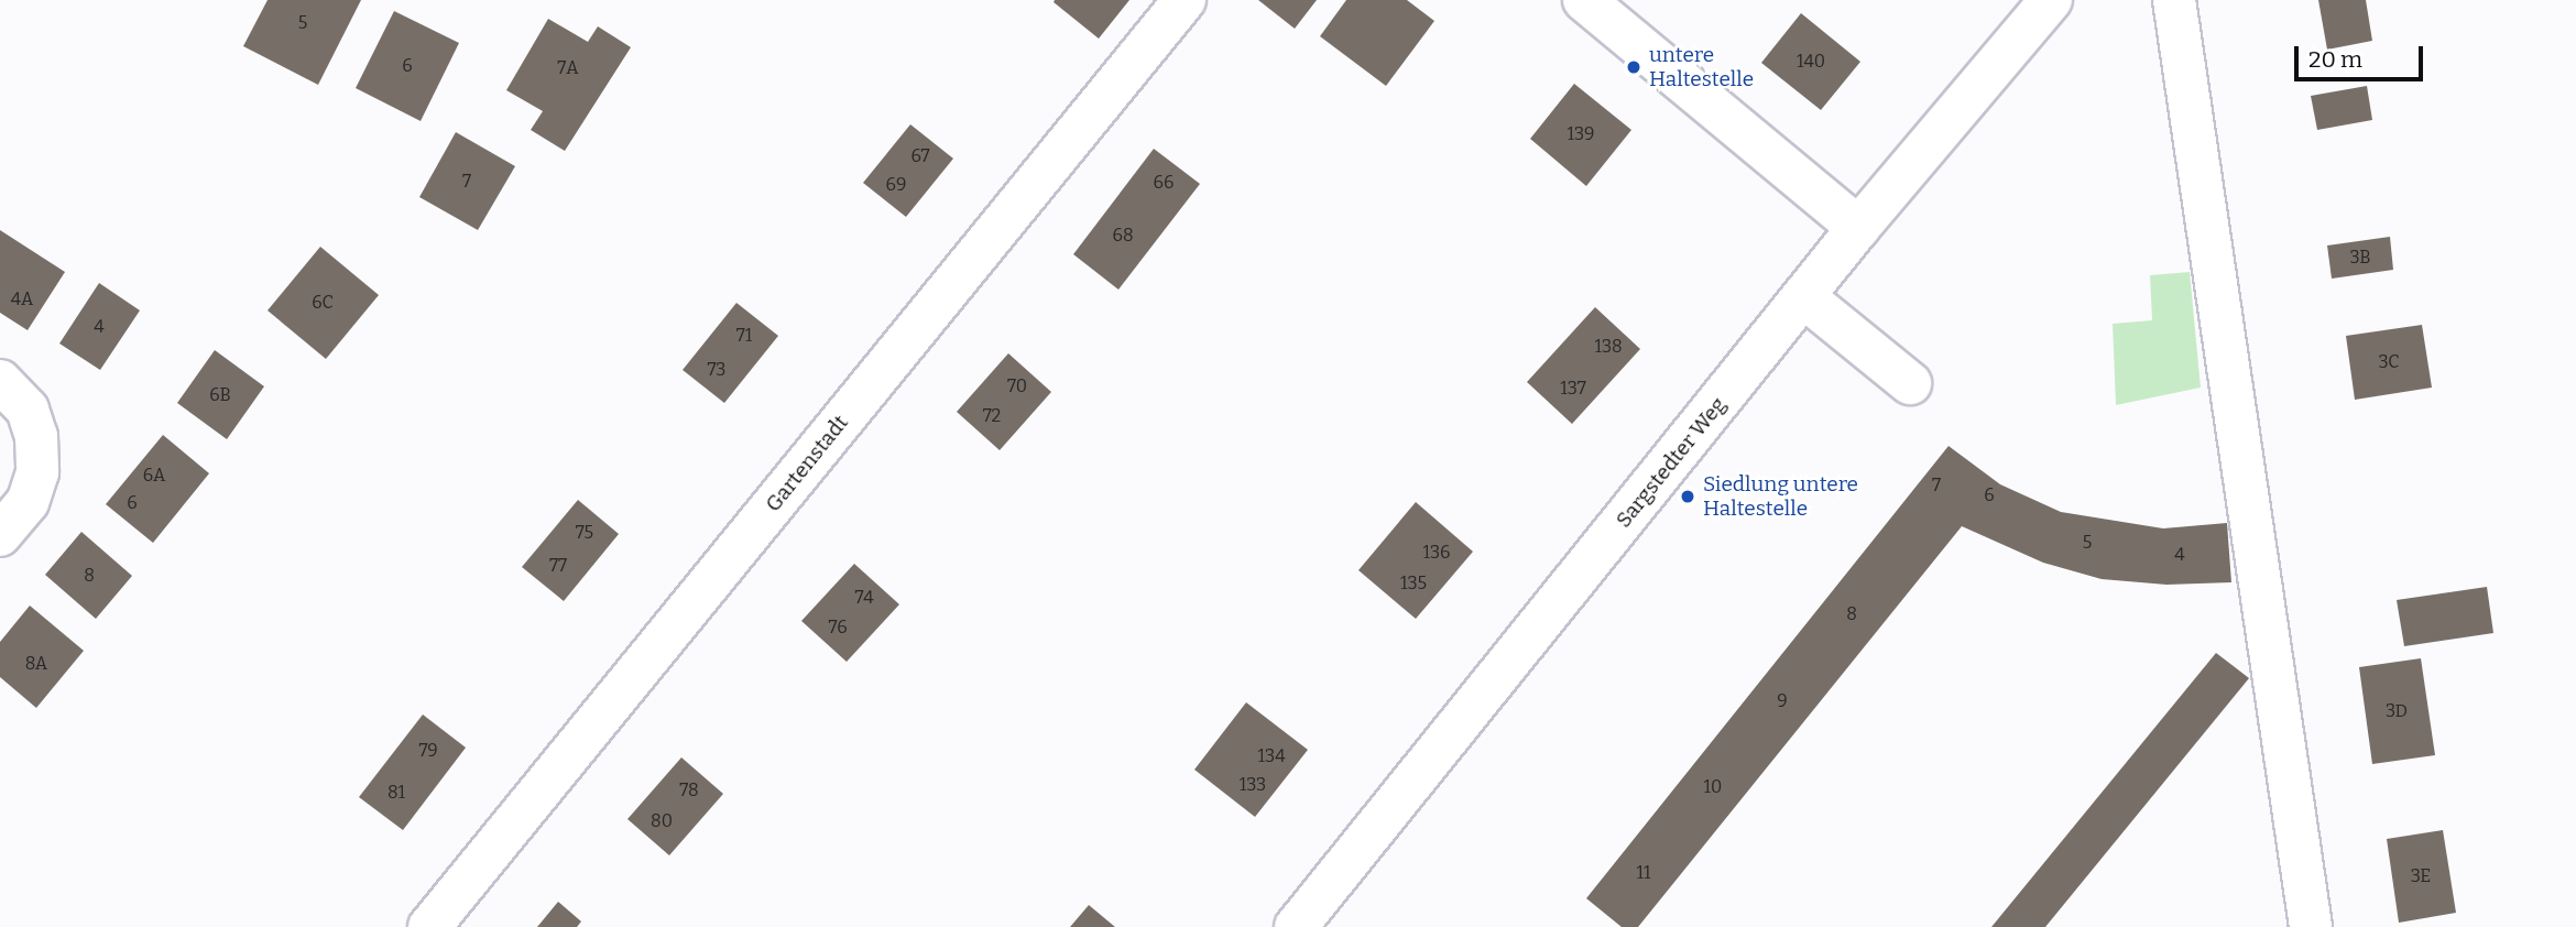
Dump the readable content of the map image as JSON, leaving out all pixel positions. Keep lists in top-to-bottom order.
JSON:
{
  "streets": {
    "street": ["Sargstedter Weg", "Gartenstadt"]
  },
  "places": ["untere Haltestelle", "Siedlung untere Haltestelle"],
  "house_numbers": [
    "5",
    "140",
    "6",
    "7A",
    "139",
    "67",
    "7",
    "66",
    "69",
    "68",
    "3B",
    "4A",
    "6C",
    "4",
    "71",
    "138",
    "3C",
    "73",
    "70",
    "137",
    "6B",
    "72",
    "6A",
    "7",
    "6",
    "6",
    "75",
    "5",
    "136",
    "4",
    "77",
    "8",
    "135",
    "74",
    "8",
    "76",
    "8A",
    "9",
    "3D",
    "79",
    "134",
    "133",
    "10",
    "78",
    "81",
    "80",
    "11",
    "3E"
  ],
  "scale_bar": "20 m"
}
